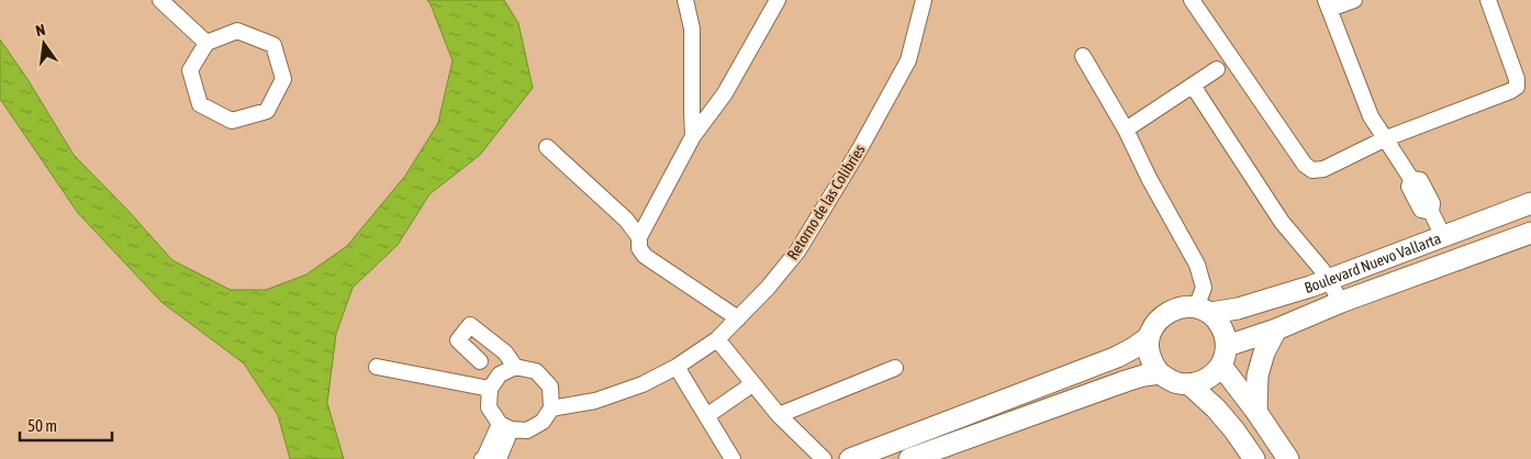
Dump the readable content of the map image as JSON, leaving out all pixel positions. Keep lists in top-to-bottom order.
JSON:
{
  "streets": {
    "main road": ["Boulevard Nuevo Vallarta"],
    "street": ["Retorno de las Colibries"]
  },
  "scale_bar": "50 m",
  "north": "top"
}
